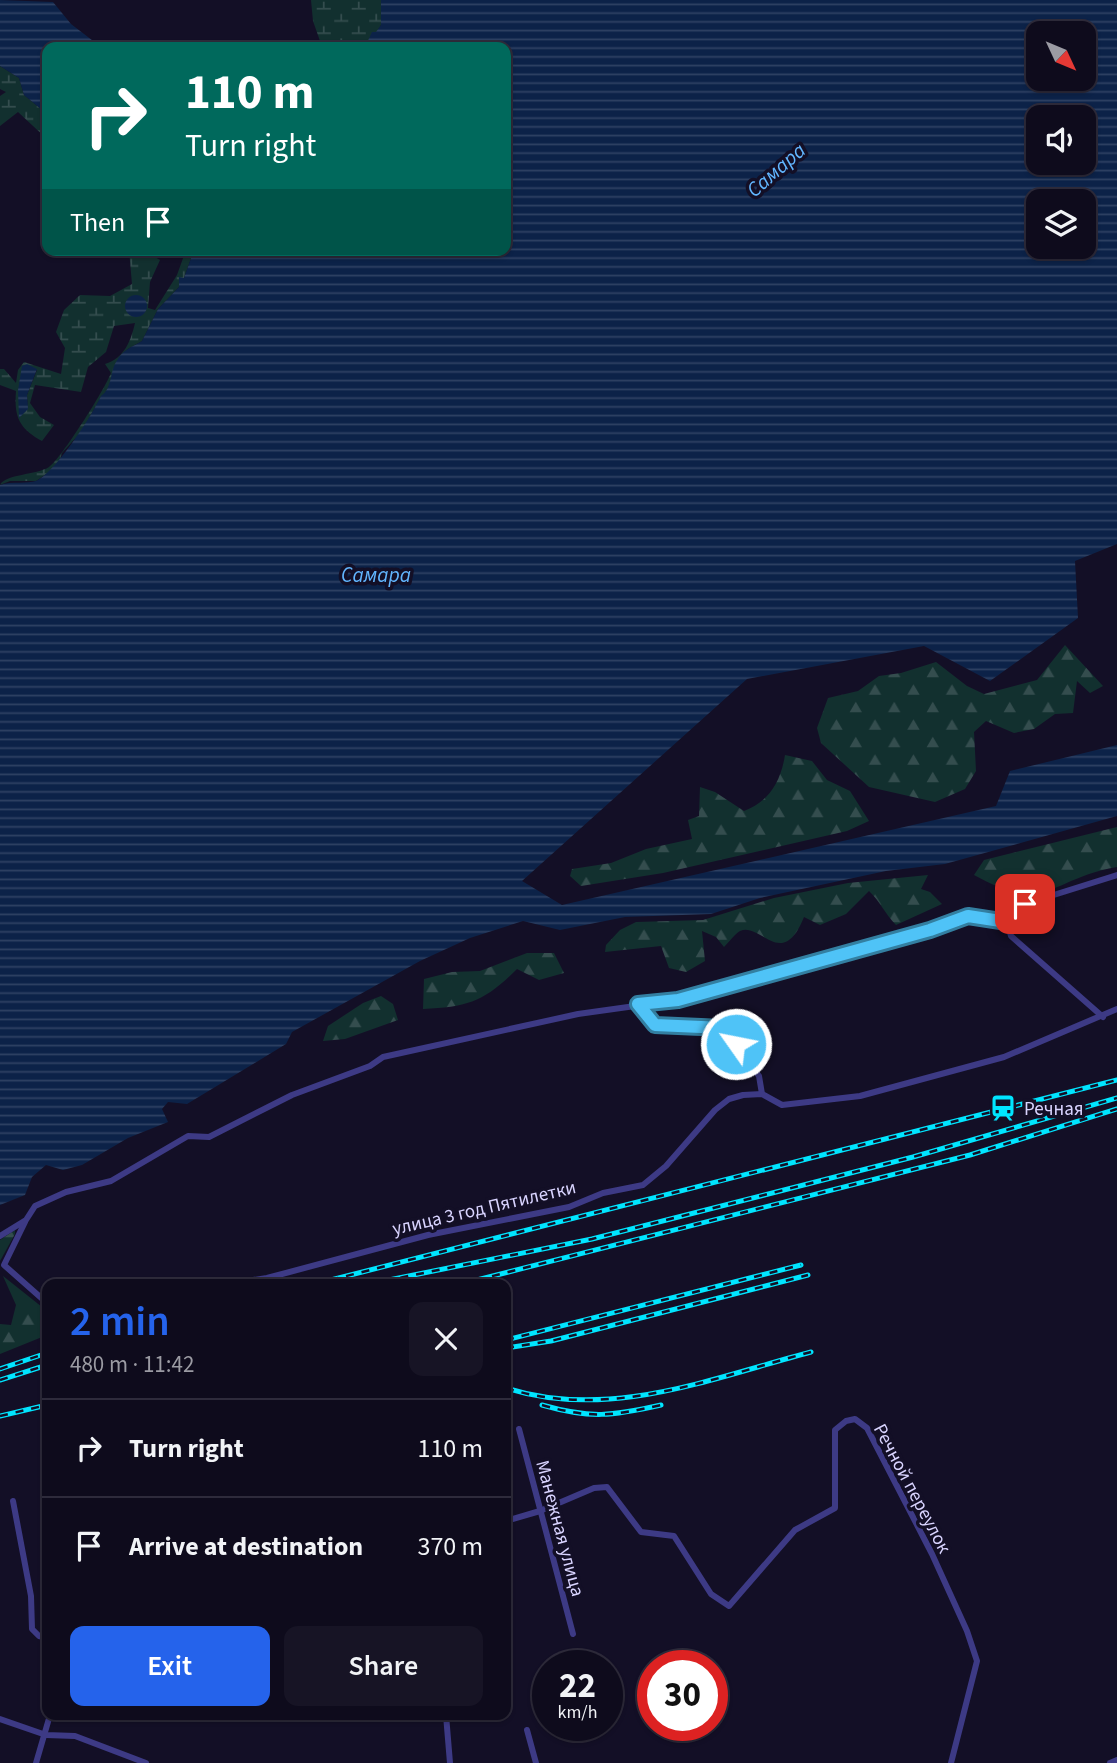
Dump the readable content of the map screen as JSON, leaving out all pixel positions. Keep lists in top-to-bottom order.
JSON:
{
  "streets": {
    "street": ["улица 3 год Пятилетки", "Речной переулок", "Манежная улица"]
  },
  "crossings": [
    ["Речной переулок", "Манежная улица"]
  ],
  "water": ["Самара"],
  "places": {
    "station": ["Речная"]
  },
  "north": "bottom right",
  "page": {
    "turn": ["110 m", "Turn right"],
    "then": "Then",
    "heading": ["2 min", "480 m · 11:42"],
    "list": [
      {
        "name": "Turn right",
        "value": "110 m"
      },
      {
        "name": "Arrive at destination",
        "value": "370 m"
      }
    ],
    "buttons": ["Exit", "Share"],
    "speed": "22 km/h",
    "limit": "30"
  }
}
